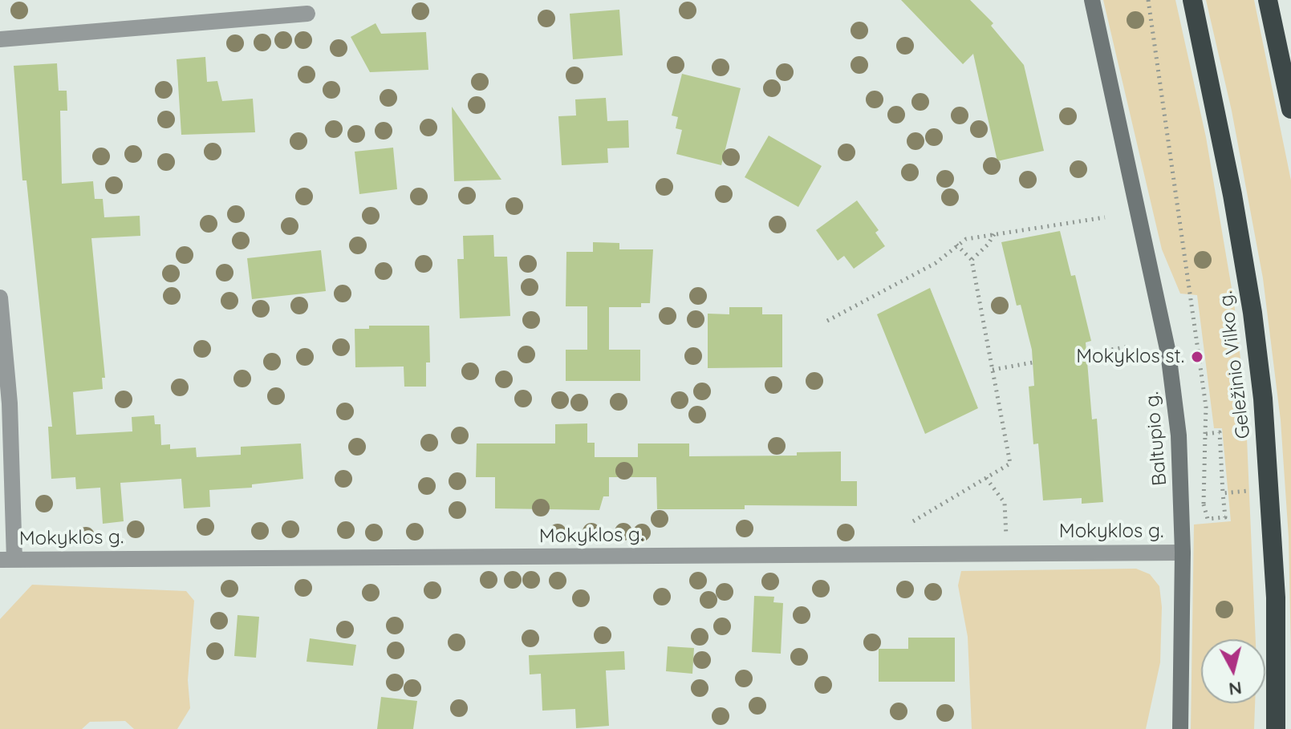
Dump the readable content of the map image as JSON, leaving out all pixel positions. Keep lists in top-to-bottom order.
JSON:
{
  "streets": {
    "highway": ["Geležinio Vilko g."],
    "street": ["Baltupio g.", "Mokyklos g."]
  },
  "crossings": [
    ["Baltupio g.", "Mokyklos g."]
  ],
  "places": ["Mokyklos st."],
  "north": "bottom"
}
